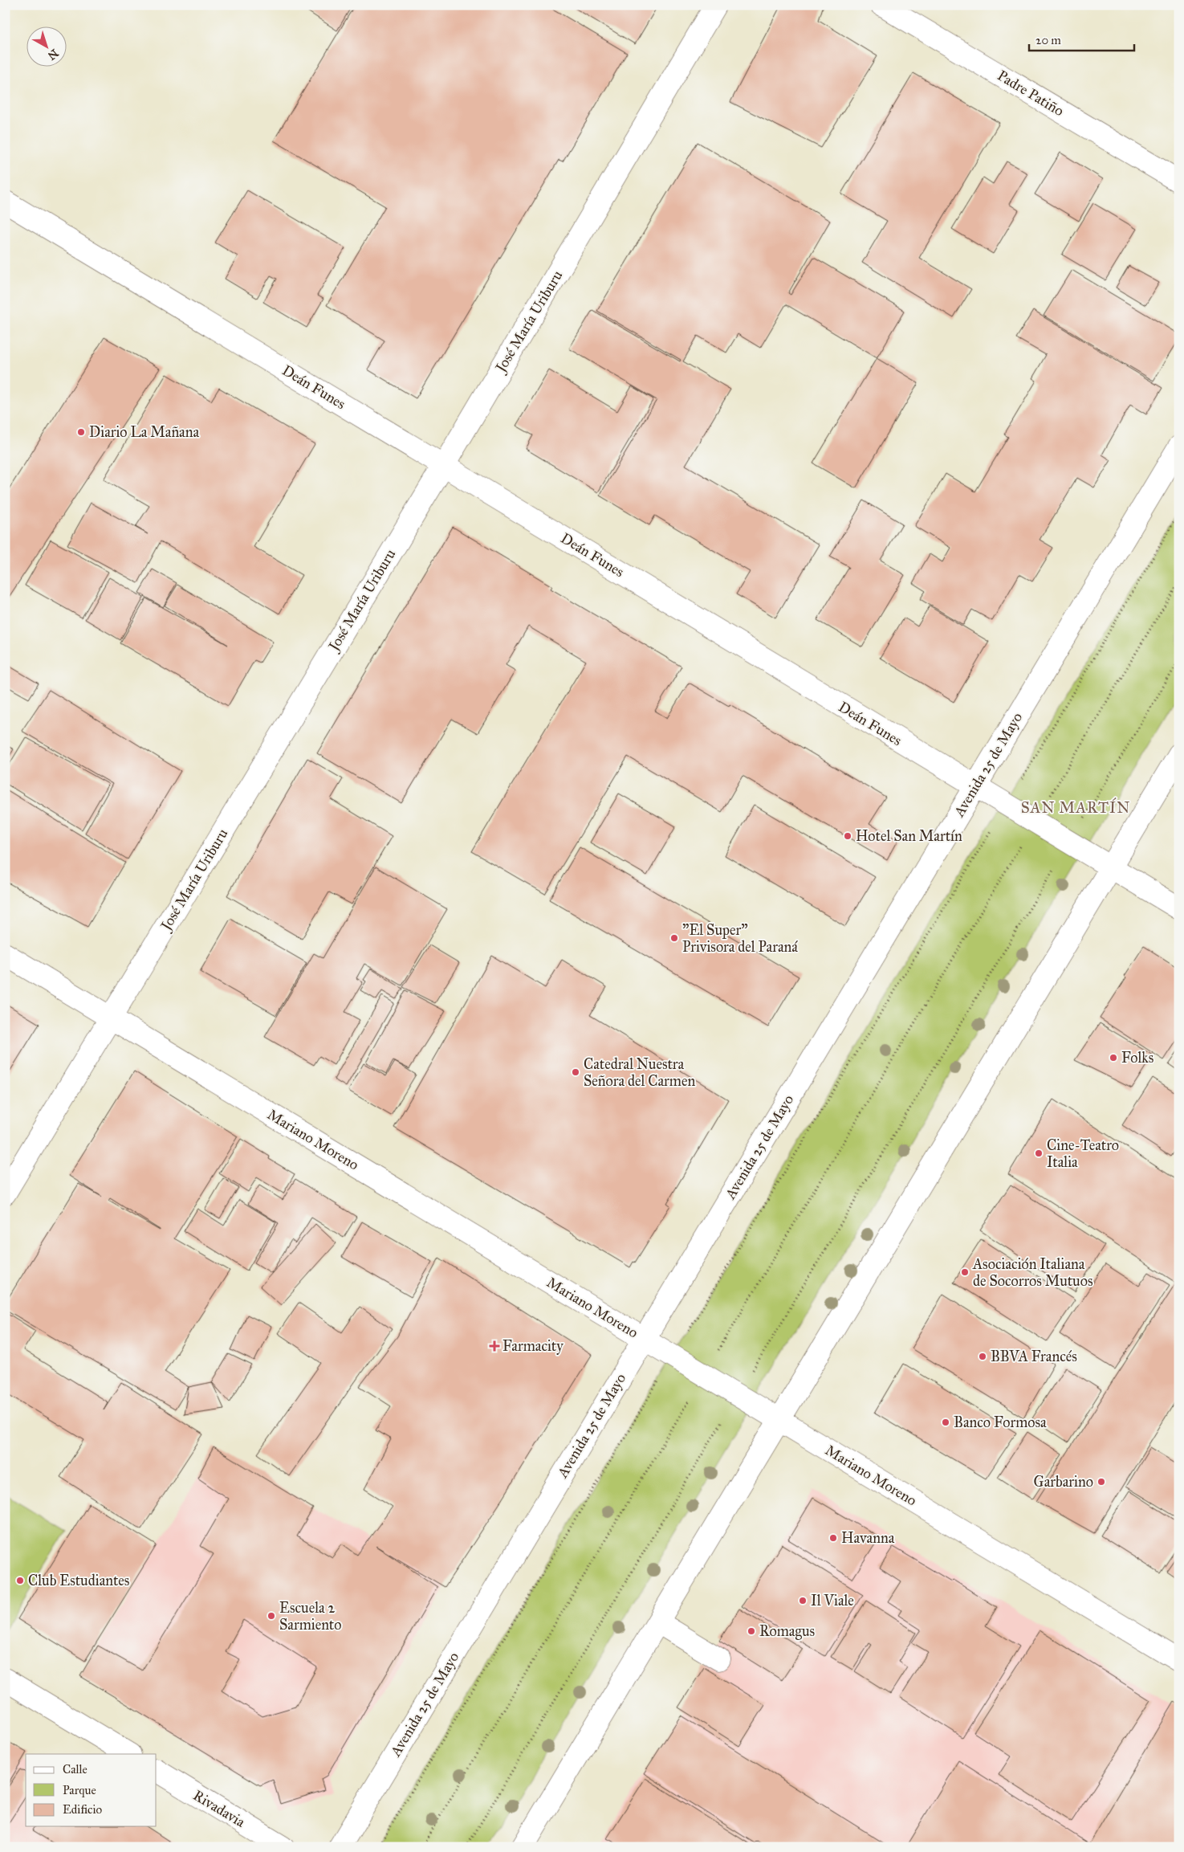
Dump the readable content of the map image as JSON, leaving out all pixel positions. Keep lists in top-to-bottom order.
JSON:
{
  "streets": {
    "street": [
      "Padre Patiño",
      "José María Uriburu",
      "Deán Funes",
      "Avenida 25 de Mayo",
      "Mariano Moreno",
      "Rivadavia"
    ]
  },
  "crossings": [
    ["José María Uriburu", "Deán Funes"],
    ["José María Uriburu", "Mariano Moreno"],
    ["Deán Funes", "Avenida 25 de Mayo"],
    ["Avenida 25 de Mayo", "Mariano Moreno"]
  ],
  "districts": ["SAN MARTÍN"],
  "places": {
    "other": [
      "Diario La Mañana",
      "Hotel San Martín",
      "\"El Super\" Privisora del Paraná",
      "Folks",
      "Catedral Nuestra Señora del Carmen",
      "Cine-Teatro Italia",
      "Asociación Italiana de Socorros Mutuos",
      "BBVA Francés",
      "Banco Formosa",
      "Garbarino",
      "Havanna",
      "Club Estudiantes",
      "Il Viale",
      "Escuela 2 Sarmiento",
      "Romagus"
    ],
    "health": ["Farmacity"]
  },
  "legend": ["Calle", "Parque", "Edificio"],
  "scale_bar": "20 m",
  "north": "bottom right"
}
